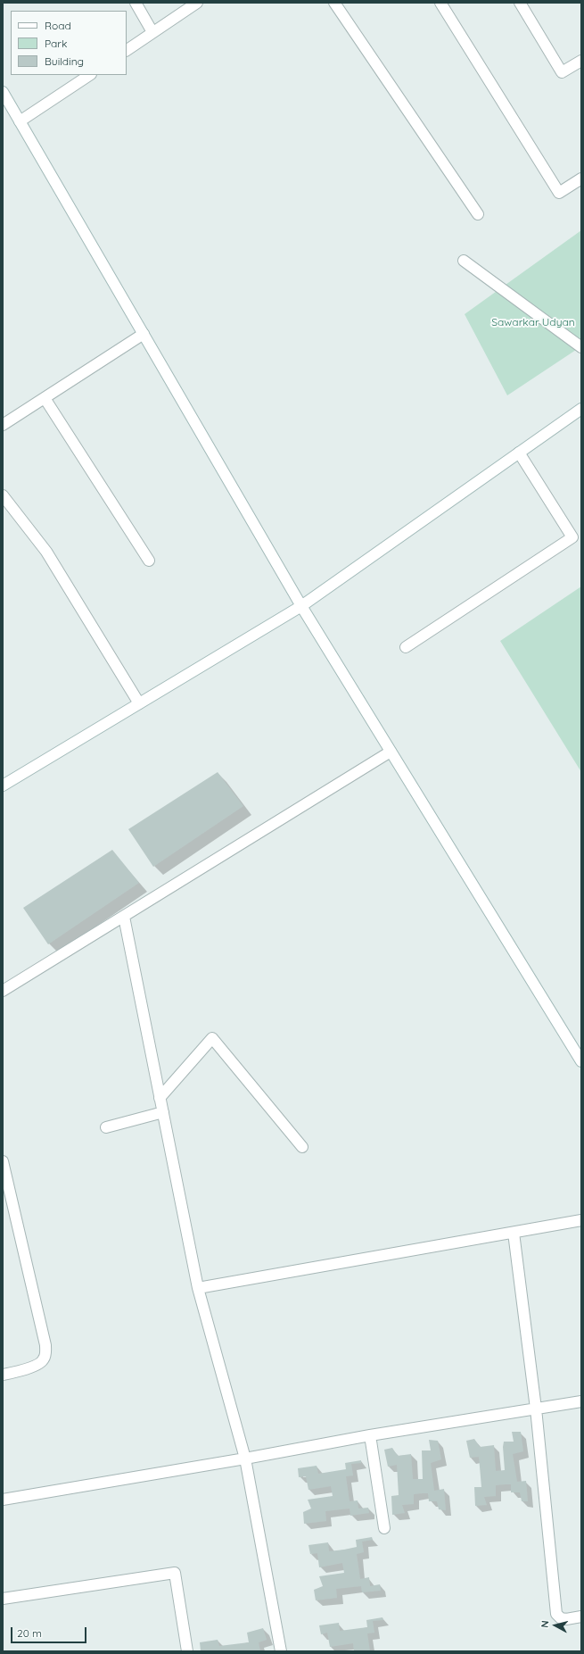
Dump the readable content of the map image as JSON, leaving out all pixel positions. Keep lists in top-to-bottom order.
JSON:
{
  "parks": ["Sawarkar Udyan"],
  "legend": ["Road", "Park", "Building"],
  "scale_bar": "20 m",
  "north": "left"
}
